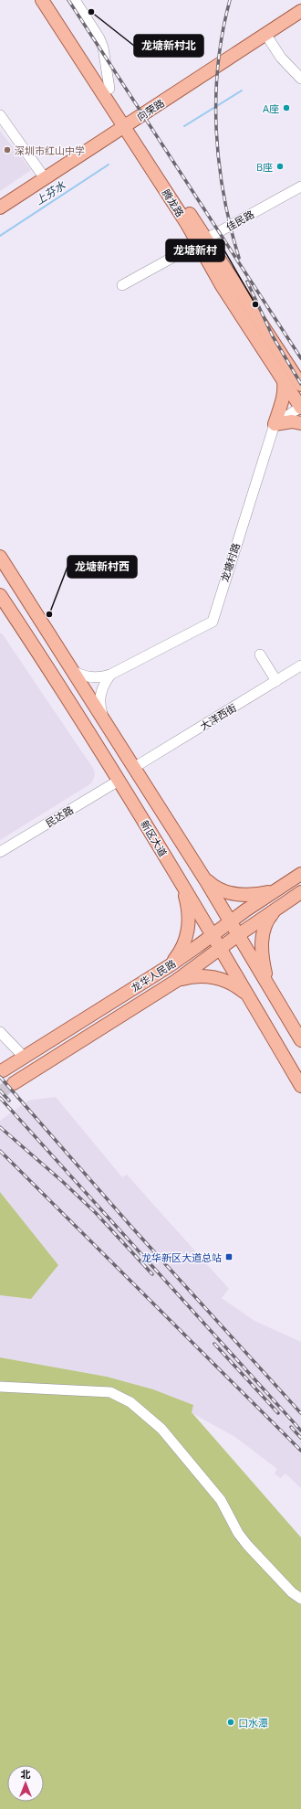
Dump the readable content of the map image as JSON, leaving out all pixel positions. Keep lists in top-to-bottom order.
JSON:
{
  "streets": {
    "main road": [
      "向荣路",
      "腾龙路",
      "新区大道",
      "龙华人民路"
    ],
    "street": [
      "佳民路",
      "龙塘村路",
      "大洋西街",
      "民达路"
    ]
  },
  "crossings": [
    ["向荣路", "腾龙路"],
    ["腾龙路", "佳民路"],
    ["民达路", "新区大道"],
    ["新区大道", "龙华人民路"]
  ],
  "water": ["上芬水"],
  "places": {
    "other": [
      "龙塘新村北",
      "A座",
      "深圳市红山中学",
      "B座",
      "龙塘新村",
      "龙塘新村西",
      "口水潭"
    ],
    "transit": ["龙华新区大道总站"]
  },
  "north": "top"
}
